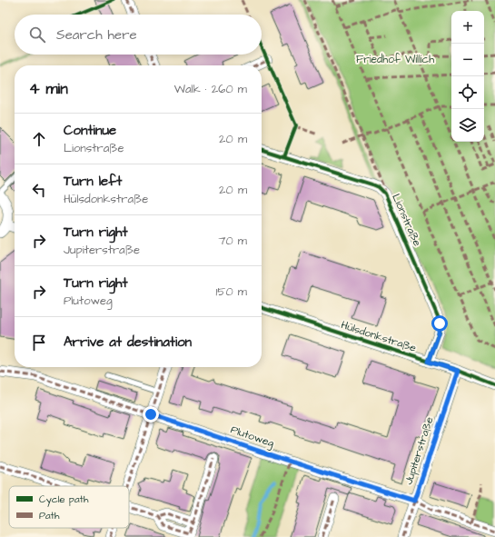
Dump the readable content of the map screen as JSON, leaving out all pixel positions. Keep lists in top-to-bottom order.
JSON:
{
  "streets": {
    "street": [
      "Lionstraße",
      "Hülsdonkstraße",
      "Plutoweg",
      "Jupiterstraße"
    ]
  },
  "crossings": [
    ["Lionstraße", "Hülsdonkstraße"],
    ["Hülsdonkstraße", "Jupiterstraße"],
    ["Plutoweg", "Jupiterstraße"]
  ],
  "parks": ["Friedhof Willich"],
  "legend": ["Cycle path", "Path"],
  "page": {
    "map_buttons": ["+", "−"],
    "search": "Search here",
    "heading": ["4 min", "Walk · 260 m"],
    "list": [
      ["Continue", "Lionstraße", "20 m"],
      ["Turn left", "Hülsdonkstraße", "20 m"],
      ["Turn right", "Jupiterstraße", "70 m"],
      ["Turn right", "Plutoweg", "150 m"],
      "Arrive at destination"
    ]
  }
}
